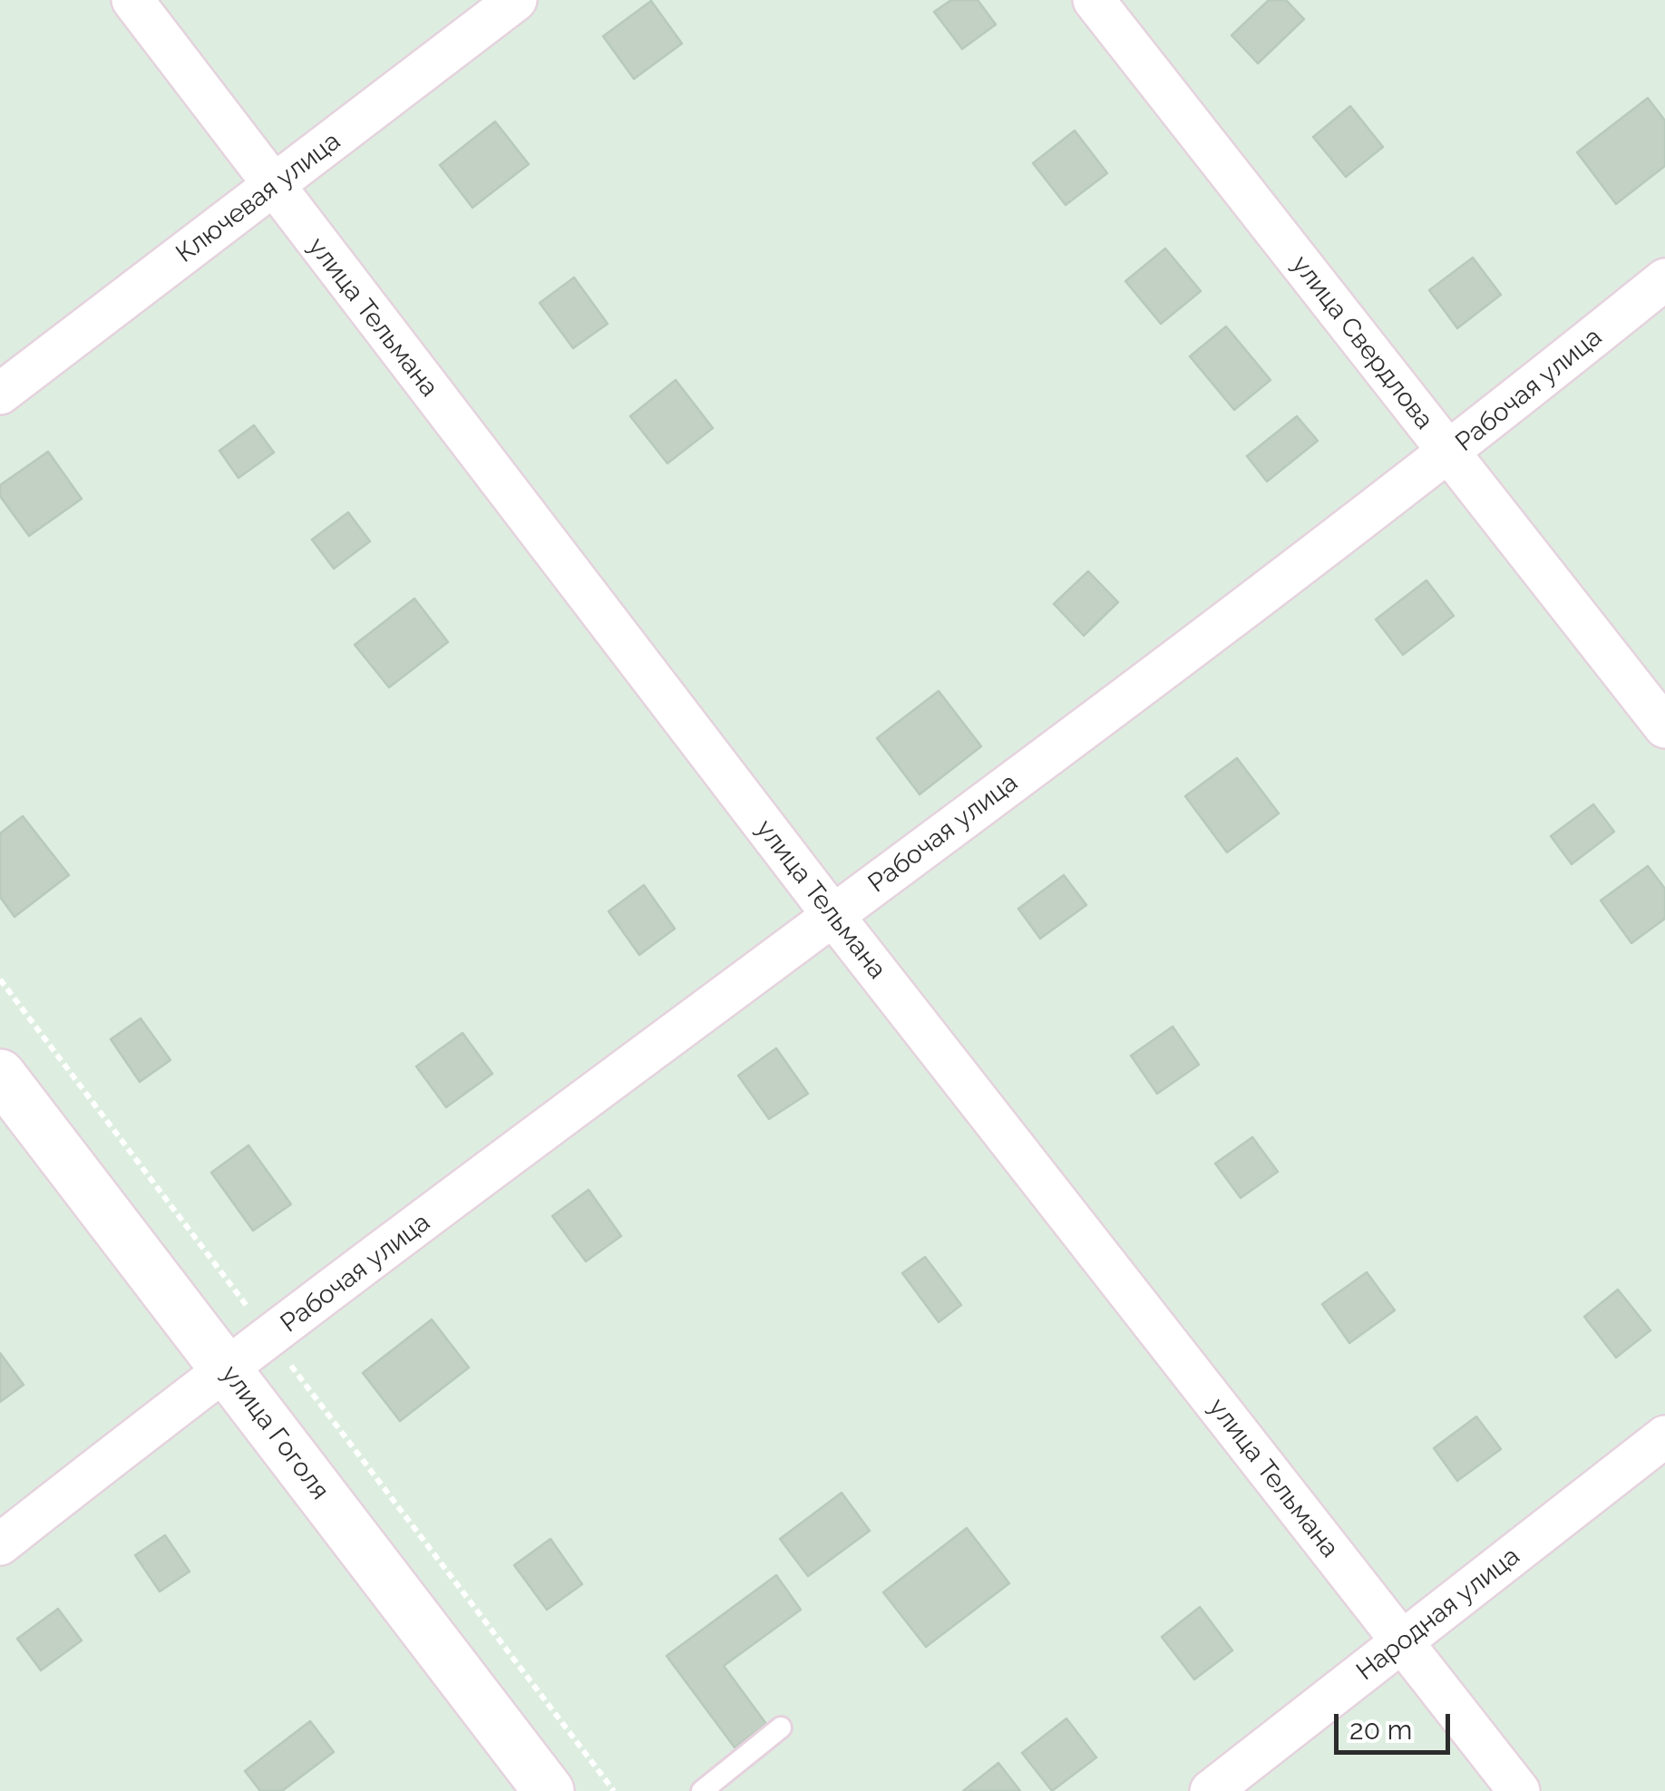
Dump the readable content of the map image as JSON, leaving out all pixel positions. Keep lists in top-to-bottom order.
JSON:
{
  "streets": {
    "street": [
      "Ключевая улица",
      "улица Тельмана",
      "улица Свердлова",
      "Рабочая улица",
      "улица Гоголя",
      "Народная улица"
    ]
  },
  "crossings": [
    ["Ключевая улица", "улица Тельмана"],
    ["улица Тельмана", "Рабочая улица"],
    ["улица Тельмана", "Народная улица"],
    ["улица Свердлова", "Рабочая улица"],
    ["Рабочая улица", "улица Гоголя"]
  ],
  "scale_bar": "20 m"
}
